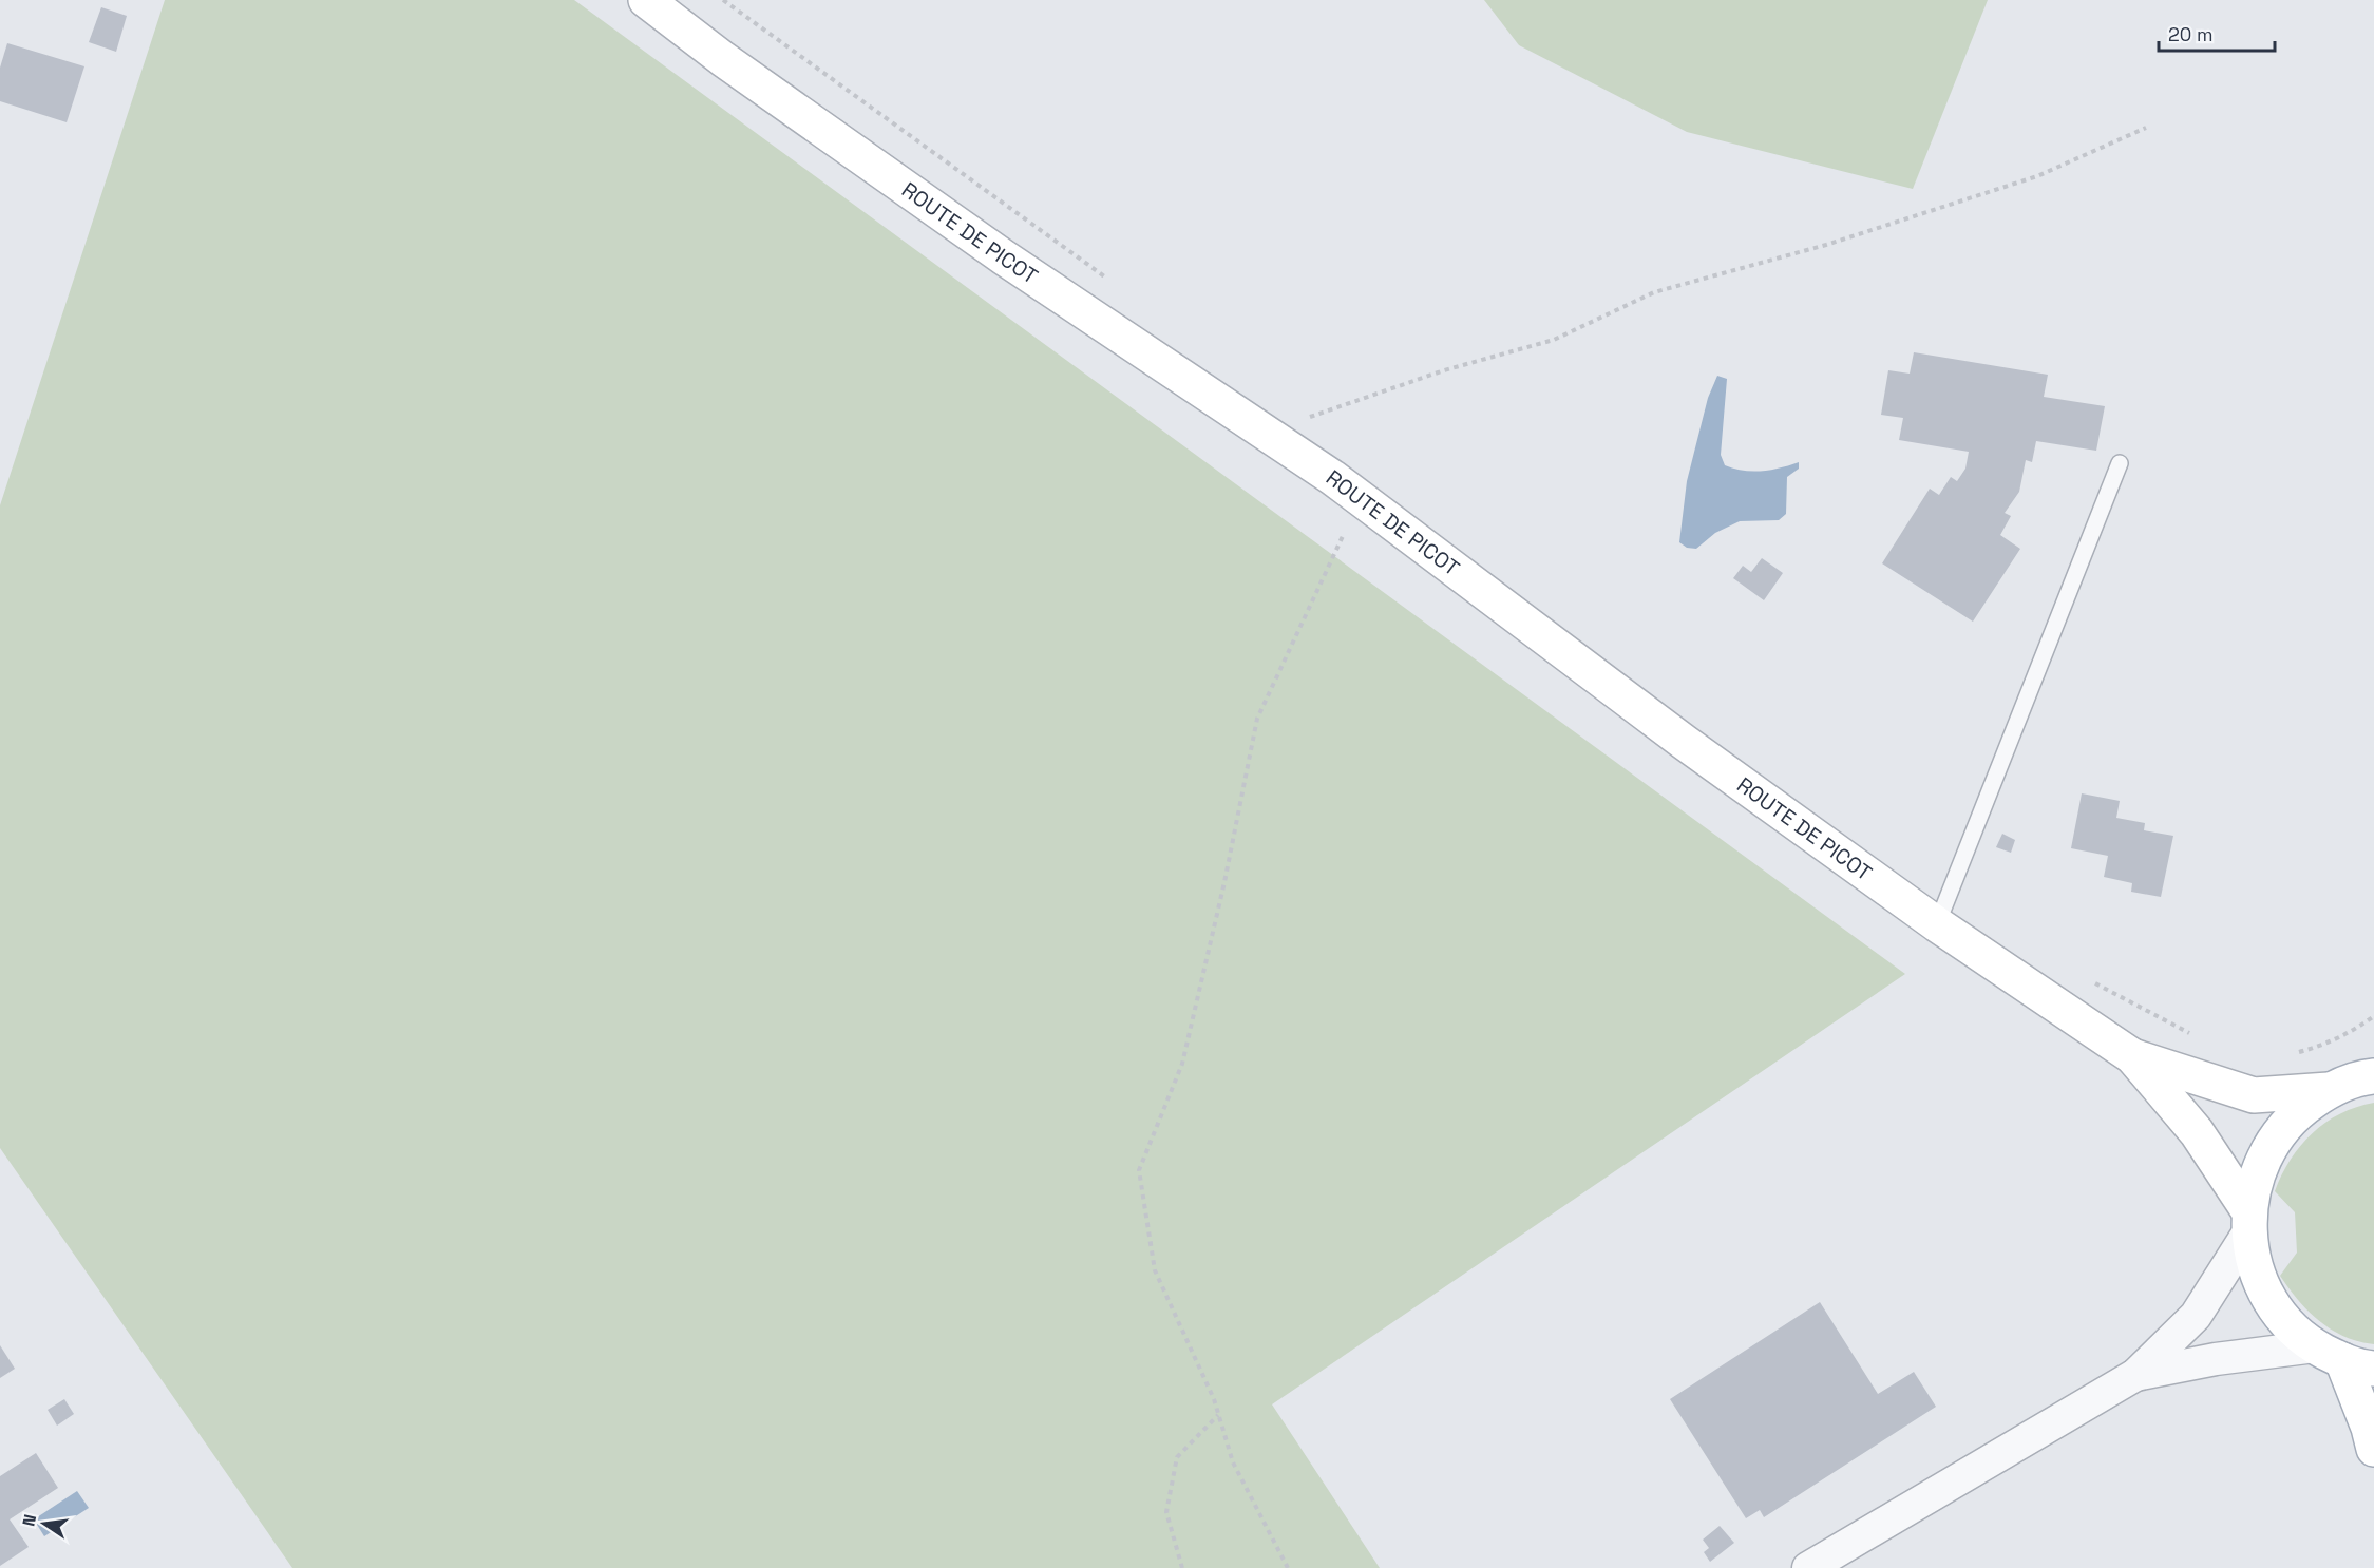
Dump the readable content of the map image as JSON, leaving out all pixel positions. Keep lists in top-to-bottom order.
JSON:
{
  "streets": {
    "main road": ["ROUTE DE PICOT"]
  },
  "scale_bar": "20 m",
  "north": "left"
}
